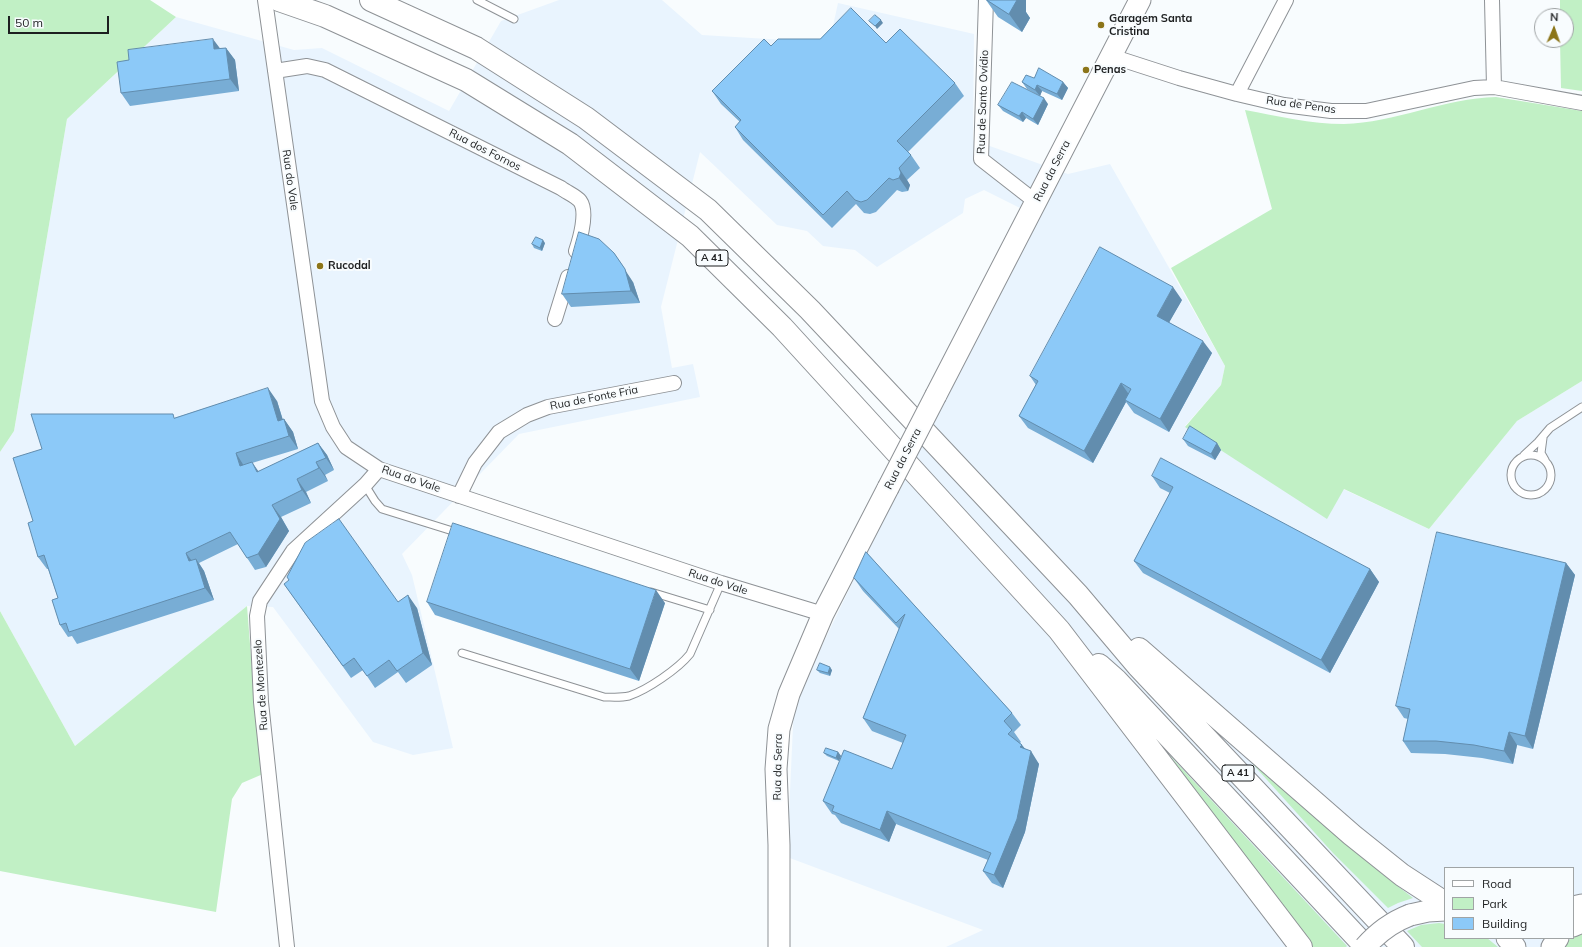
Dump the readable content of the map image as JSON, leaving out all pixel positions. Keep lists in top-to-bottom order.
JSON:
{
  "streets": {
    "highway": ["A 41"],
    "main road": ["Rua da Serra"],
    "street": [
      "Rua de Santo Ovídio",
      "Rua de Penas",
      "Rua dos Fornos",
      "Rua do Vale",
      "Rua de Fonte Fria",
      "Rua de Montezelo"
    ]
  },
  "crossings": [
    ["Rua de Santo Ovídio", "Rua da Serra"],
    ["Rua de Penas", "Rua da Serra"],
    ["Rua dos Fornos", "Rua do Vale"],
    ["Rua da Serra", "Rua do Vale"],
    ["Rua do Vale", "Rua de Fonte Fria"],
    ["Rua do Vale", "Rua de Montezelo"]
  ],
  "places": ["Garagem Santa Cristina", "Penas", "Rucodal"],
  "legend": ["Road", "Park", "Building"],
  "scale_bar": "50 m",
  "north": "top"
}
